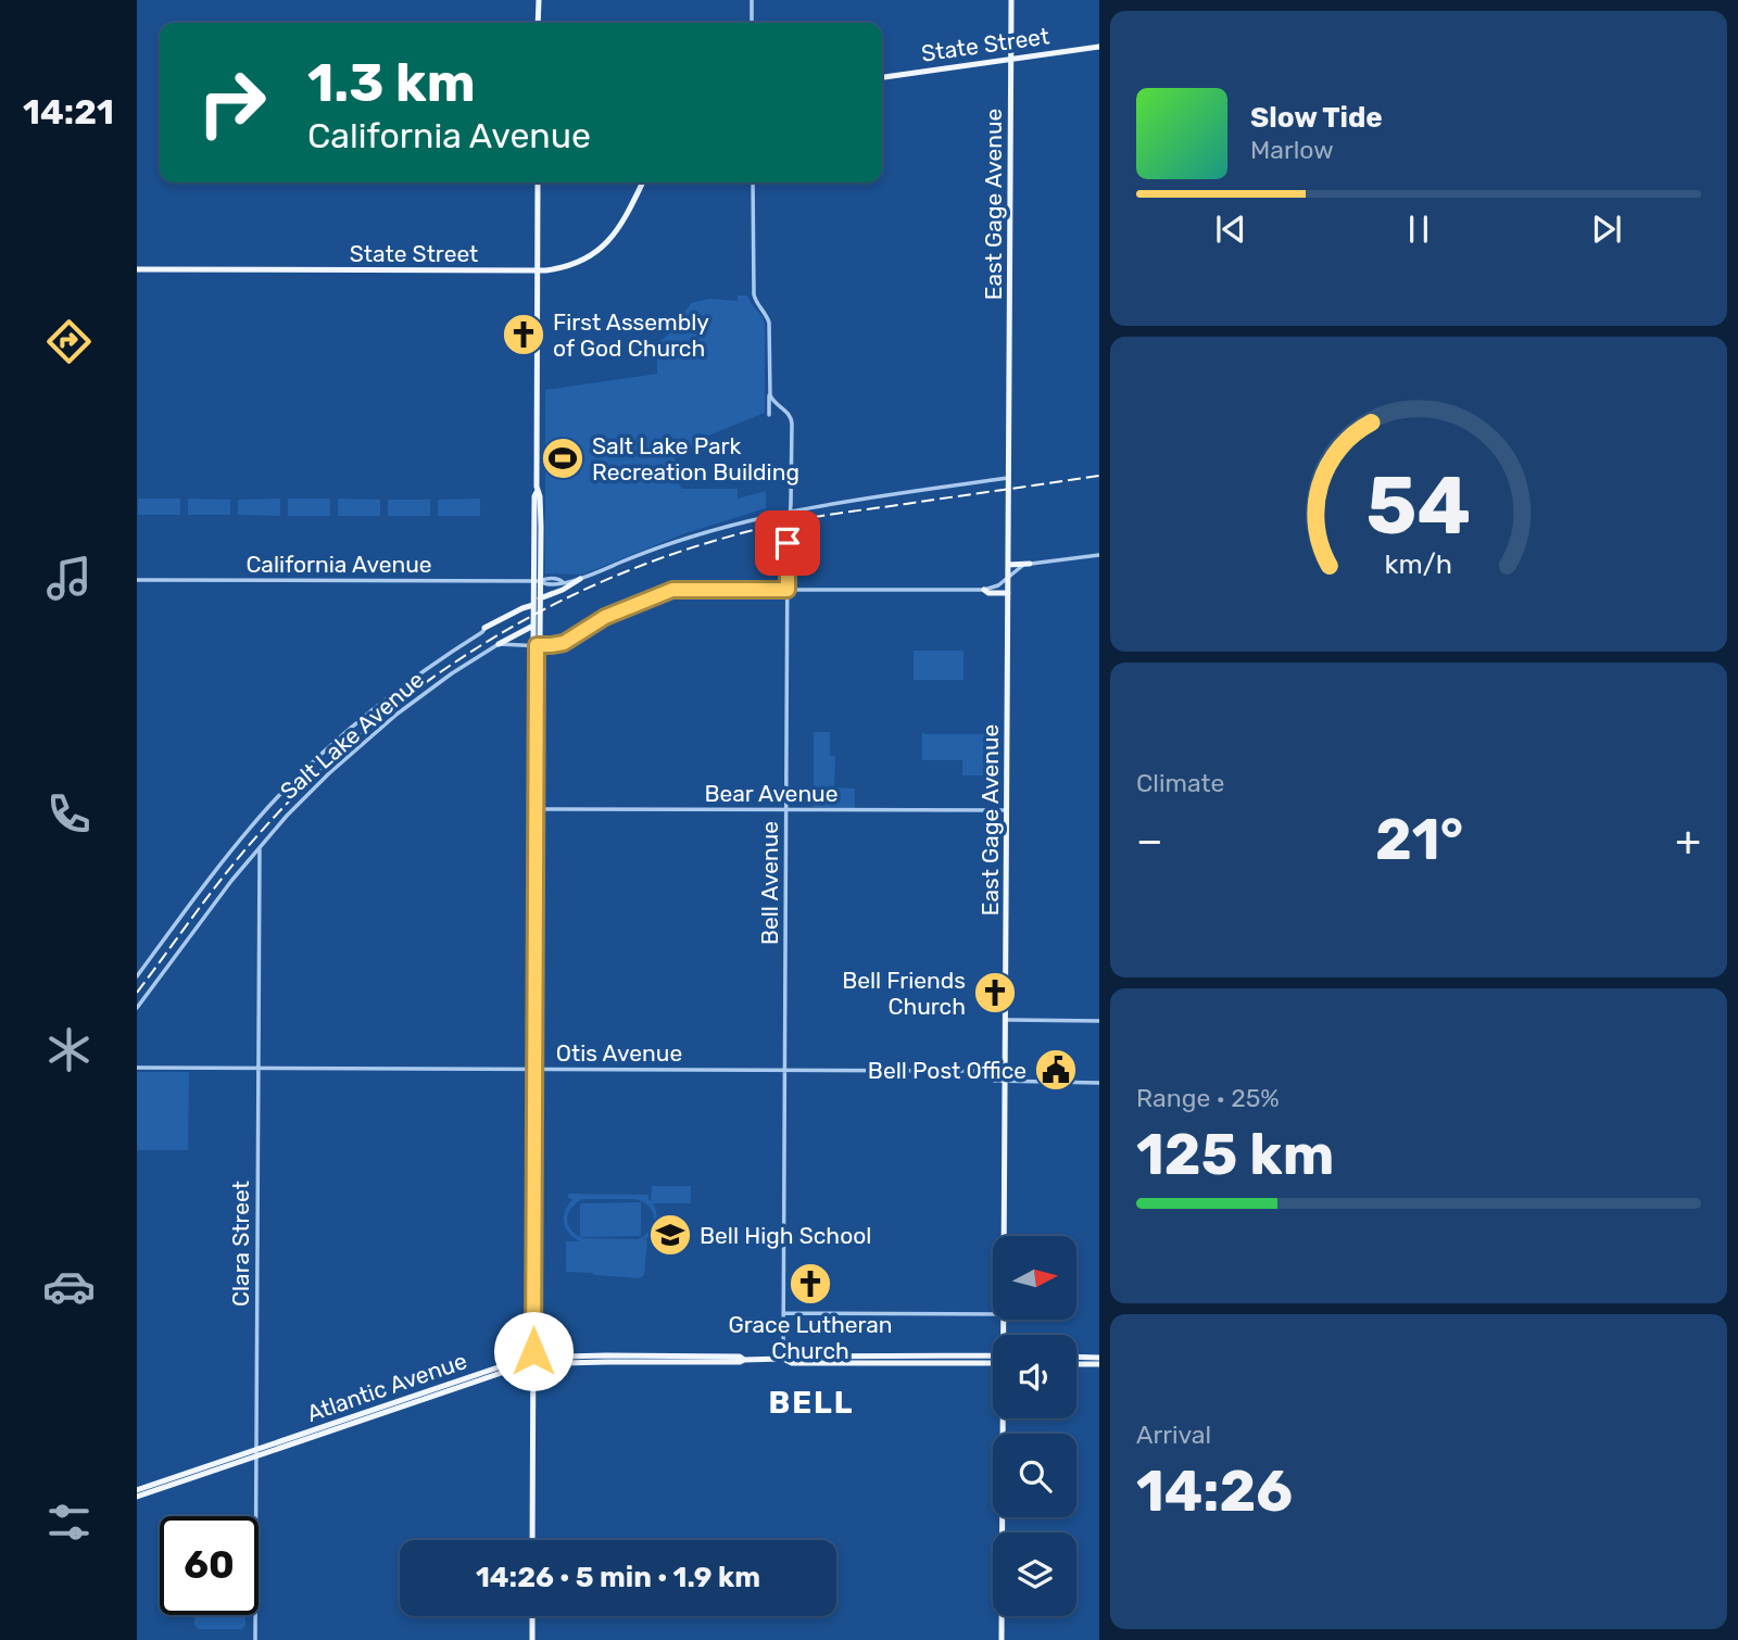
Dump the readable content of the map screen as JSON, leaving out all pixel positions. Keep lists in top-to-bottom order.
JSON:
{
  "streets": {
    "main road": ["State Street", "East Gage Avenue", "Atlantic Avenue"],
    "street": [
      "California Avenue",
      "Salt Lake Avenue",
      "Bear Avenue",
      "Bell Avenue",
      "Otis Avenue",
      "Clara Street"
    ]
  },
  "crossings": [
    ["State Street", "East Gage Avenue"],
    ["East Gage Avenue", "Bear Avenue"],
    ["East Gage Avenue", "Otis Avenue"],
    ["Salt Lake Avenue", "Clara Street"],
    ["Bear Avenue", "Bell Avenue"],
    ["Bell Avenue", "Otis Avenue"],
    ["Bell Avenue", "Atlantic Avenue"],
    ["Otis Avenue", "Clara Street"],
    ["Clara Street", "Atlantic Avenue"]
  ],
  "districts": ["BELL"],
  "places": {
    "church": ["First Assembly of God Church", "Bell Friends Church", "Grace Lutheran Church"],
    "sports": ["Salt Lake Park Recreation Building"],
    "public building": ["Bell Post Office"],
    "school or university": ["Bell High School"]
  },
  "north": "right",
  "page": {
    "tabs": "14:21",
    "turn": ["1.3 km", "California Avenue"],
    "song": ["Slow Tide", "Marlow"],
    "tile": [
      "Climate",
      ["Range · 25%", "125 km"],
      ["Arrival", "14:26"]
    ],
    "heat": ["−", "21°", "+"],
    "limit": "60",
    "trip": "14:26 · 5 min · 1.9 km",
    "gauge": ["54", "km/h"]
  }
}
